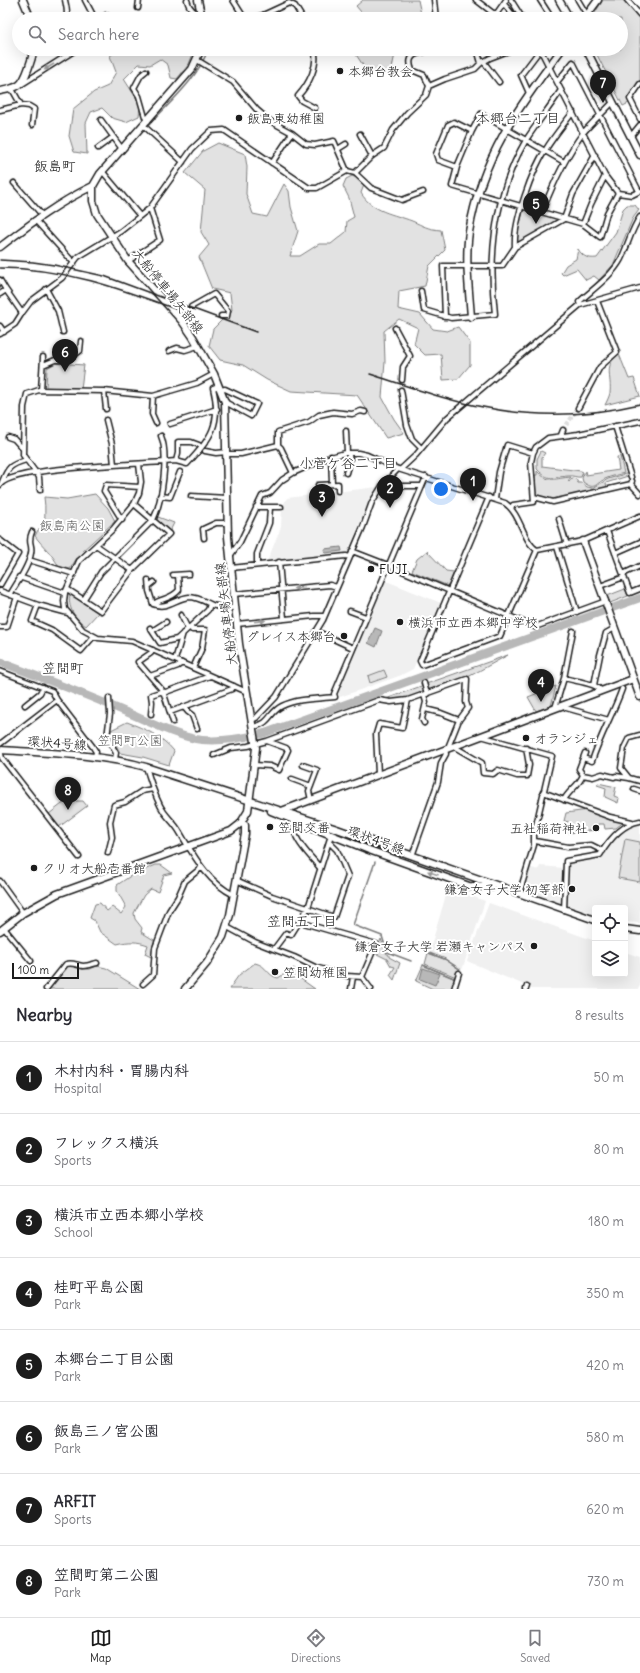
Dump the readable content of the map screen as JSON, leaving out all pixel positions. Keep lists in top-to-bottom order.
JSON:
{
  "streets": {
    "main road": ["大船停車場矢部線", "環状4号線"]
  },
  "districts": [
    "本郷台二丁目",
    "飯島町",
    "小菅ケ谷二丁目",
    "笠間町",
    "笠間五丁目"
  ],
  "parks": ["飯島南公園", "笠間町公園"],
  "places": [
    "本郷台教会",
    "飯島東幼稚園",
    "FUJI",
    "横浜市立西本郷中学校",
    "グレイス本郷台",
    "オランジェ",
    "笠間交番",
    "五社稲荷神社",
    "クリオ大船壱番館",
    "鎌倉女子大学 初等部",
    "鎌倉女子大学 岩瀬キャンパス",
    "笠間幼稚園"
  ],
  "scale_bar": "100 m",
  "page": {
    "search": "Search here",
    "pins": [
      "7",
      "5",
      "6",
      "1",
      "2",
      "3",
      "4",
      "8"
    ],
    "scale": "100 m",
    "heading": ["Nearby", "8 results"],
    "list": [
      {
        "mark": "1",
        "name": "木村内科・胃腸内科",
        "note": "Hospital",
        "value": "50 m"
      },
      {
        "mark": "2",
        "name": "フレックス横浜",
        "note": "Sports",
        "value": "80 m"
      },
      {
        "mark": "3",
        "name": "横浜市立西本郷小学校",
        "note": "School",
        "value": "180 m"
      },
      {
        "mark": "4",
        "name": "桂町平島公園",
        "note": "Park",
        "value": "350 m"
      },
      {
        "mark": "5",
        "name": "本郷台二丁目公園",
        "note": "Park",
        "value": "420 m"
      },
      {
        "mark": "6",
        "name": "飯島三ノ宮公園",
        "note": "Park",
        "value": "580 m"
      },
      {
        "mark": "7",
        "name": "ARFIT",
        "note": "Sports",
        "value": "620 m"
      },
      {
        "mark": "8",
        "name": "笠間町第二公園",
        "note": "Park",
        "value": "730 m"
      }
    ],
    "nav": ["Map", "Directions", "Saved"]
  }
}
